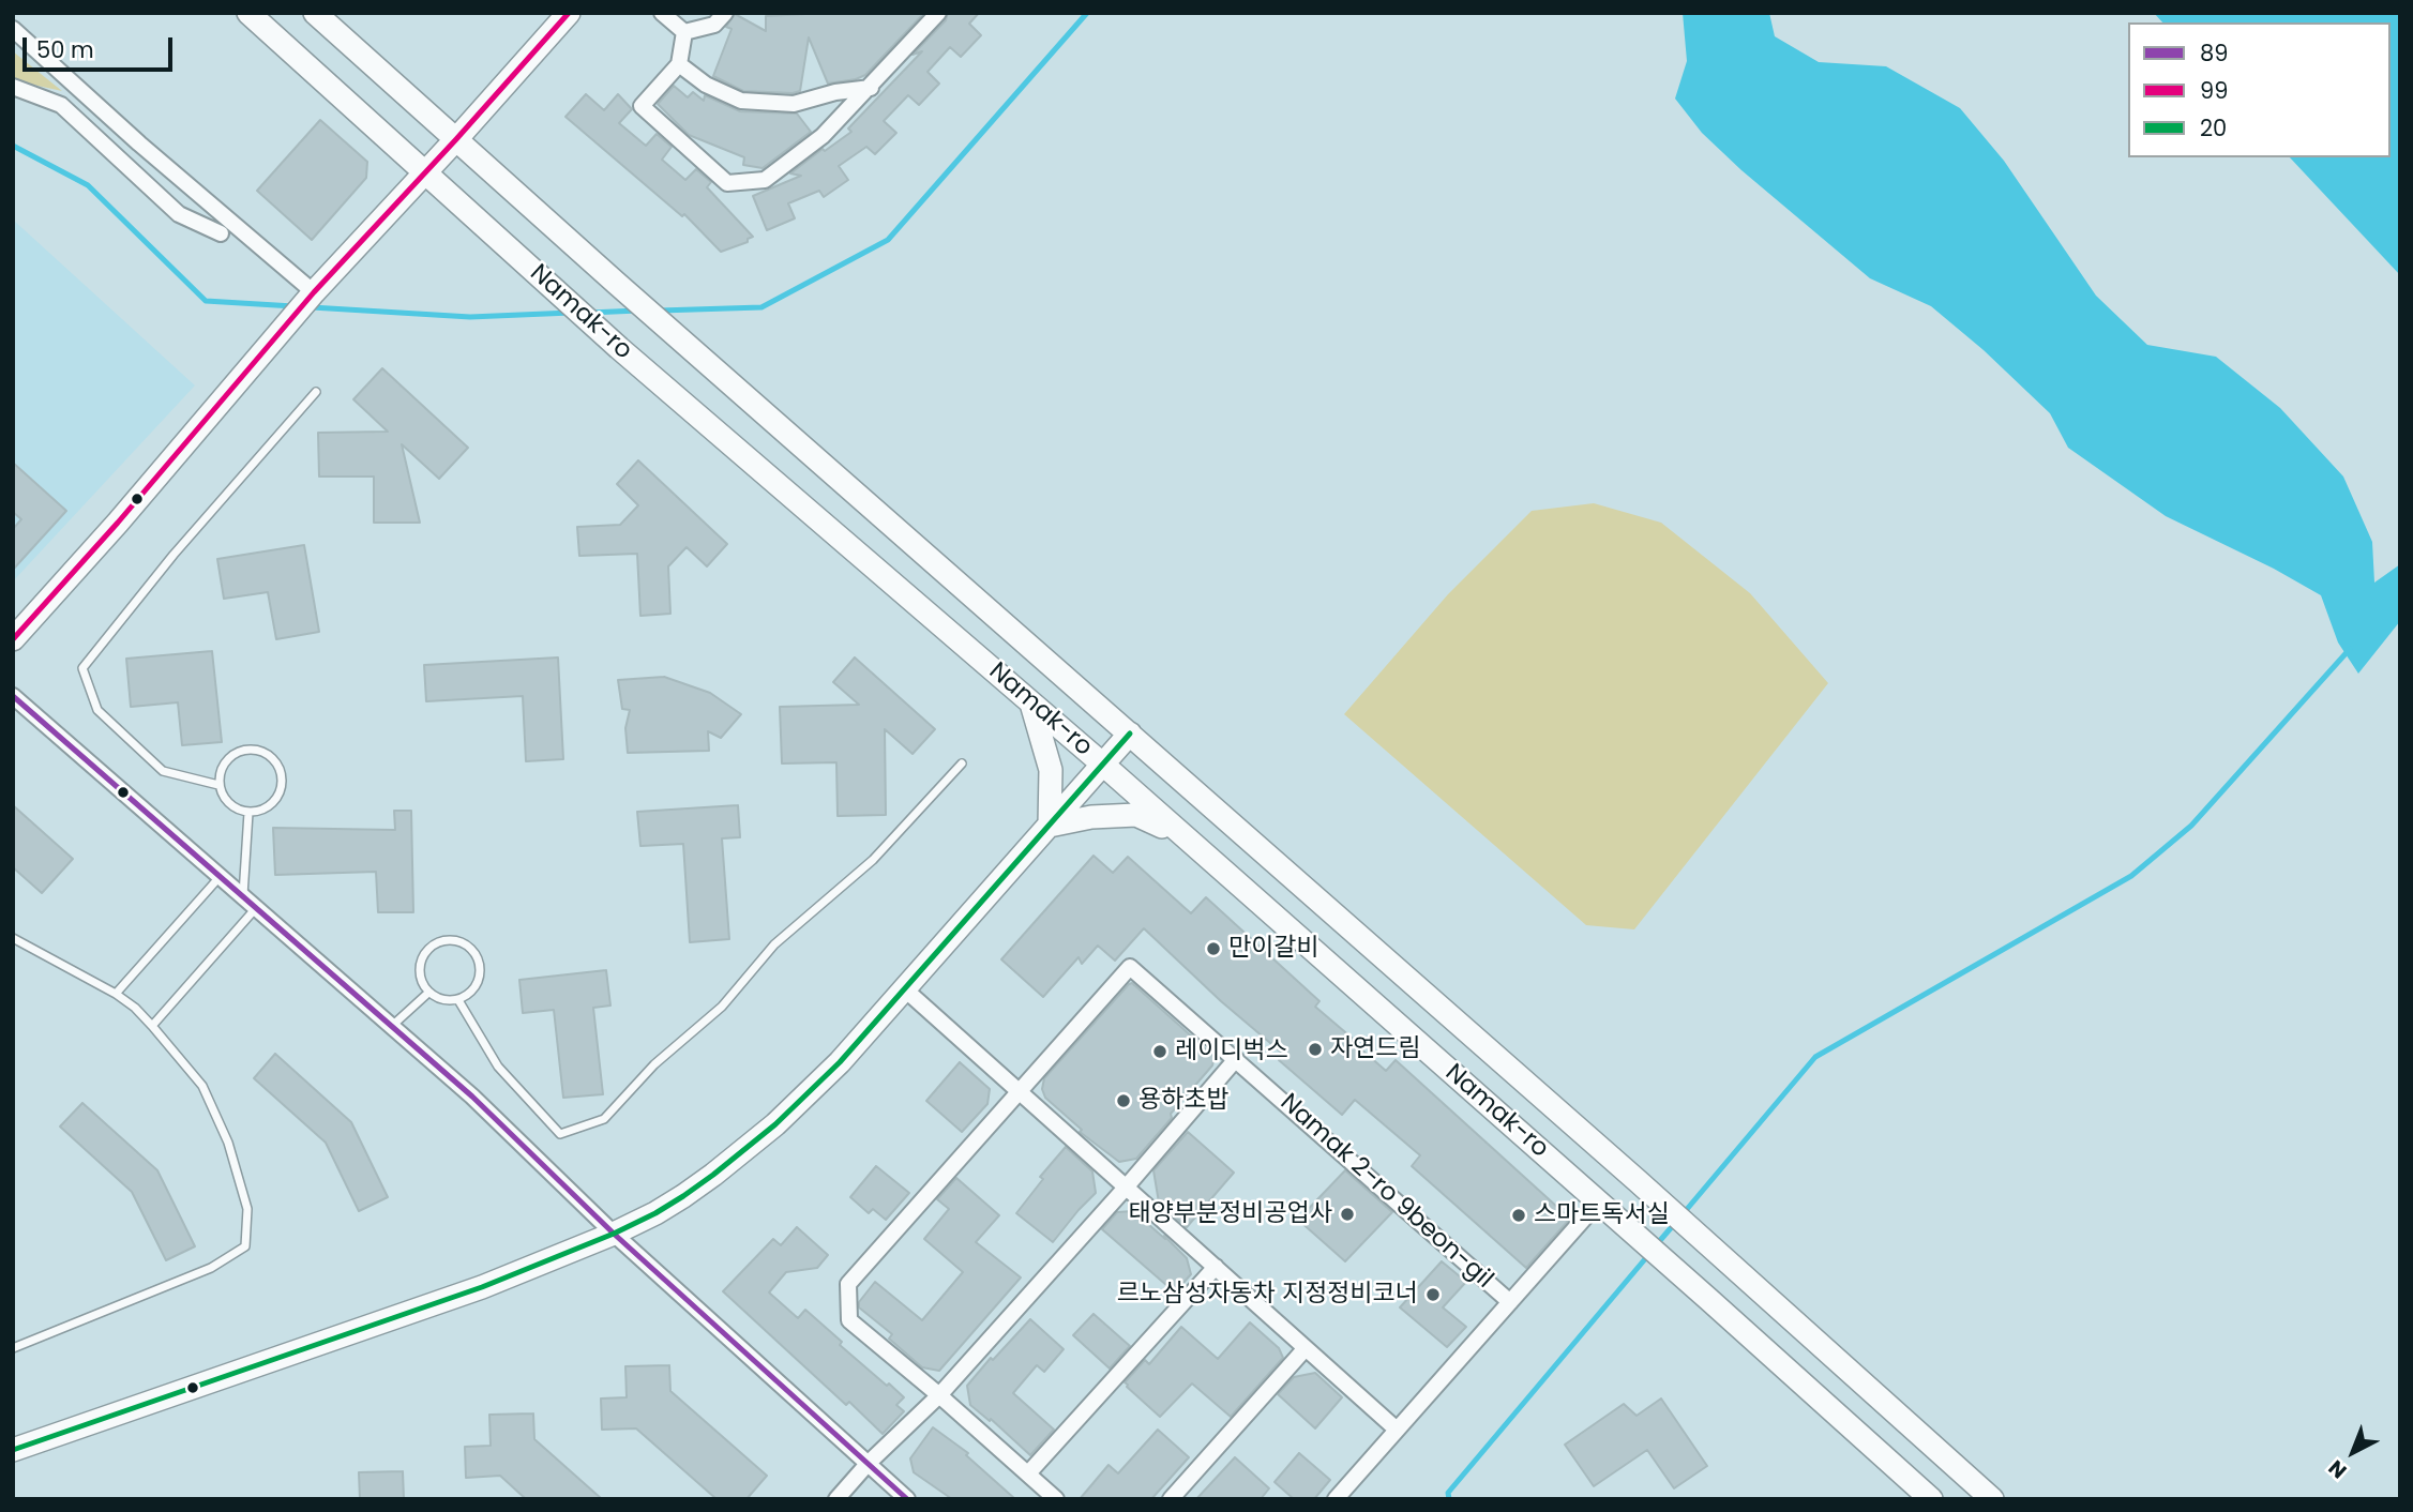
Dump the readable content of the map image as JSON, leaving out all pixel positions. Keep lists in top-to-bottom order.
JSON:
{
  "streets": {
    "street": ["Namak-ro", "Namak 2-ro 9beon-gil"]
  },
  "places": [
    "만이갈비",
    "자연드림",
    "레이디벅스",
    "용하초밥",
    "태양부분정비공업사",
    "스마트독서실",
    "르노삼성자동차 지정정비코너"
  ],
  "lines": ["transit line 99", "transit line 89", "transit line 20"],
  "legend": ["89", "99", "20"],
  "scale_bar": "50 m",
  "north": "bottom left"
}
